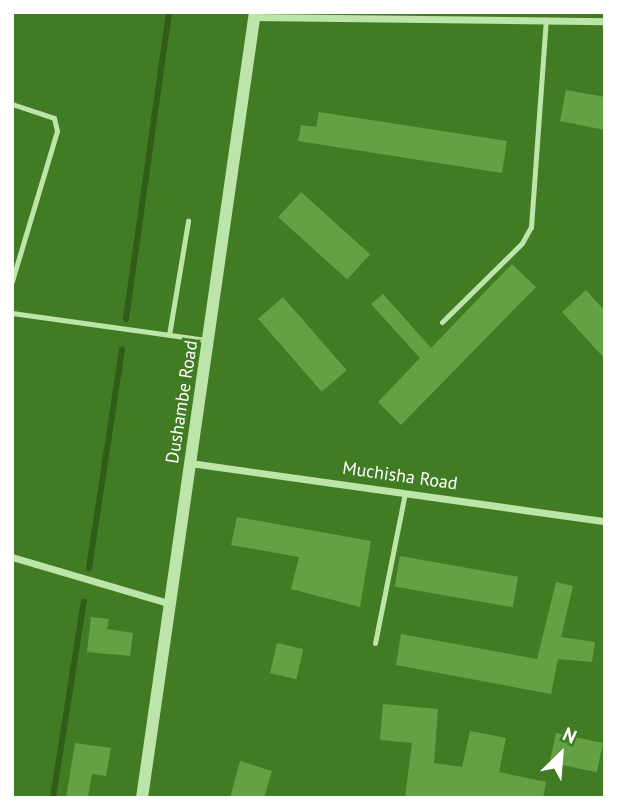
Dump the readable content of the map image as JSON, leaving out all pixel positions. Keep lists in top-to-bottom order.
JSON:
{
  "streets": {
    "street": ["Dushambe Road", "Muchisha Road"]
  },
  "crossings": [
    ["Dushambe Road", "Muchisha Road"]
  ],
  "north": "top right"
}
